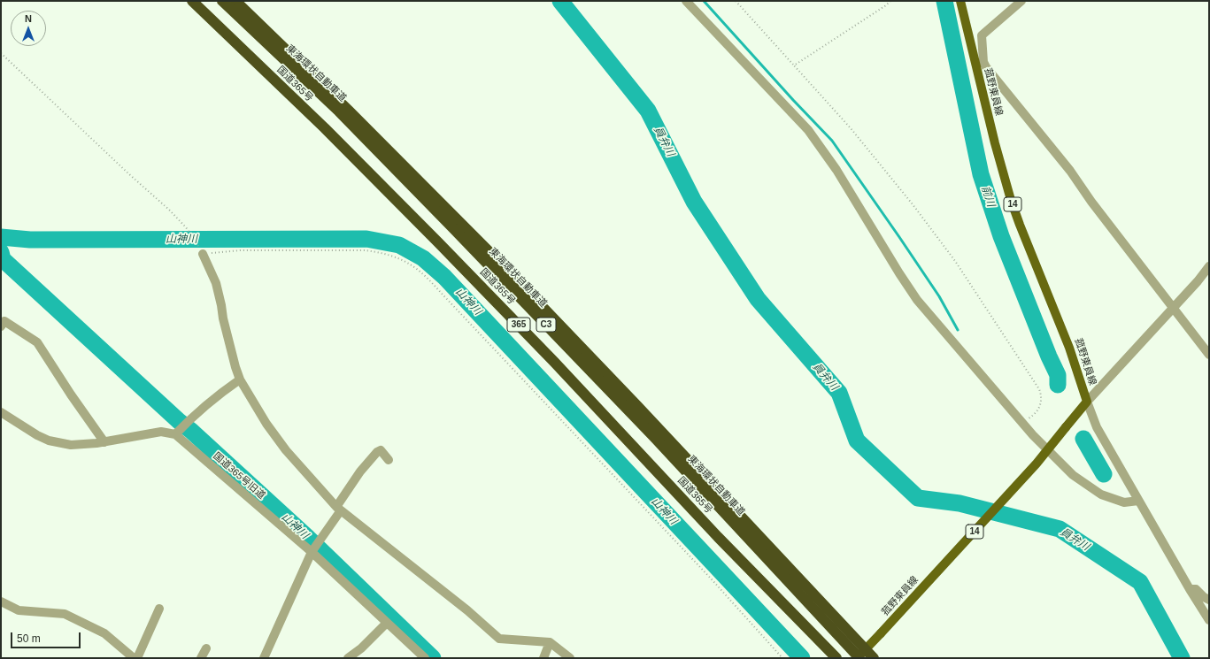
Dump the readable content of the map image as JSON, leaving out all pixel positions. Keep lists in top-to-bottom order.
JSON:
{
  "streets": {
    "highway": [
      "東海環状自動車道",
      "国道365号",
      "365",
      "C3"
    ],
    "main road": ["菰野東員線", "14"],
    "street": ["国道365号旧道"]
  },
  "crossings": [
    ["東海環状自動車道", "国道365号"],
    ["東海環状自動車道", "菰野東員線"],
    ["国道365号", "菰野東員線"]
  ],
  "water": ["員弁川", "前川", "山神川"],
  "scale_bar": "50 m",
  "north": "top"
}
